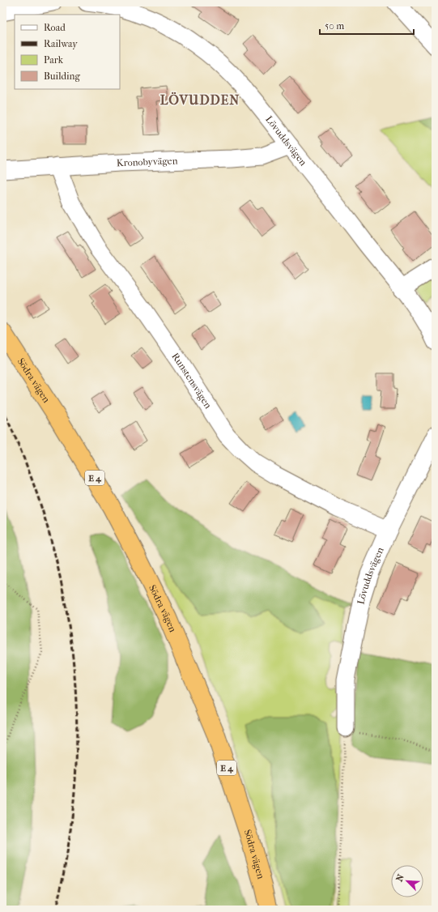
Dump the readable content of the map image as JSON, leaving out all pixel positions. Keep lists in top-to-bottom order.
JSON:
{
  "streets": {
    "highway": ["Södra vägen", "E 4"],
    "street": ["Lövuddsvägen", "Kronobyvägen", "Runstensvägen"]
  },
  "crossings": [
    ["Lövuddsvägen", "Kronobyvägen"],
    ["Lövuddsvägen", "Runstensvägen"],
    ["Kronobyvägen", "Runstensvägen"]
  ],
  "districts": ["LÖVUDDEN"],
  "legend": [
    "Road",
    "Railway",
    "Park",
    "Building"
  ],
  "scale_bar": "50 m",
  "north": "top left"
}
